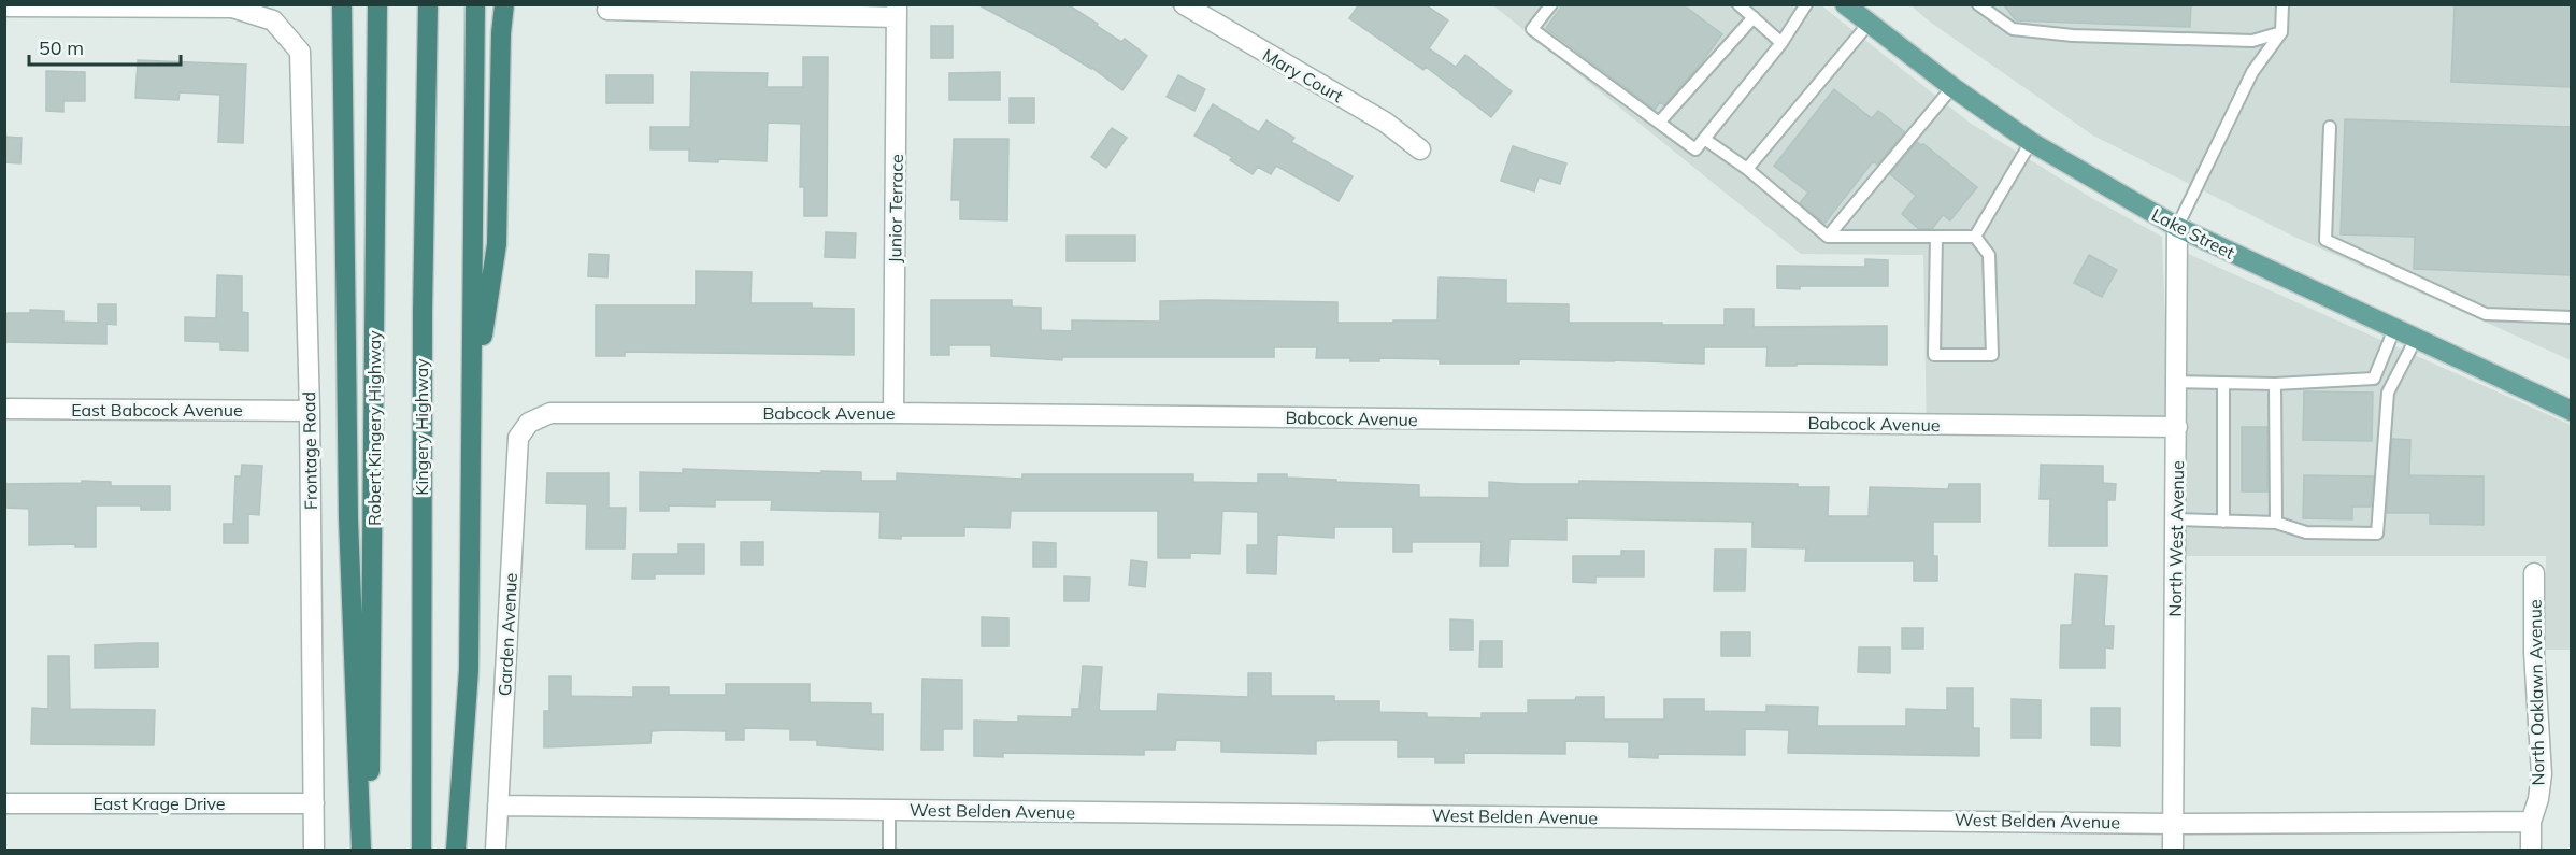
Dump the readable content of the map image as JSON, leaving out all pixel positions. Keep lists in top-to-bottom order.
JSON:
{
  "streets": {
    "highway": ["Kingery Highway", "Robert Kingery Highway"],
    "main road": ["Lake Street"],
    "street": [
      "Mary Court",
      "Junior Terrace",
      "East Babcock Avenue",
      "Babcock Avenue",
      "Frontage Road",
      "North West Avenue",
      "Garden Avenue",
      "North Oaklawn Avenue",
      "East Krage Drive",
      "West Belden Avenue"
    ]
  },
  "crossings": [
    ["Junior Terrace", "Babcock Avenue"],
    ["Lake Street", "North West Avenue"],
    ["East Babcock Avenue", "Frontage Road"],
    ["Babcock Avenue", "North West Avenue"],
    ["Babcock Avenue", "Garden Avenue"],
    ["Frontage Road", "East Krage Drive"],
    ["North West Avenue", "West Belden Avenue"],
    ["Garden Avenue", "West Belden Avenue"],
    ["North Oaklawn Avenue", "West Belden Avenue"]
  ],
  "scale_bar": "50 m"
}
